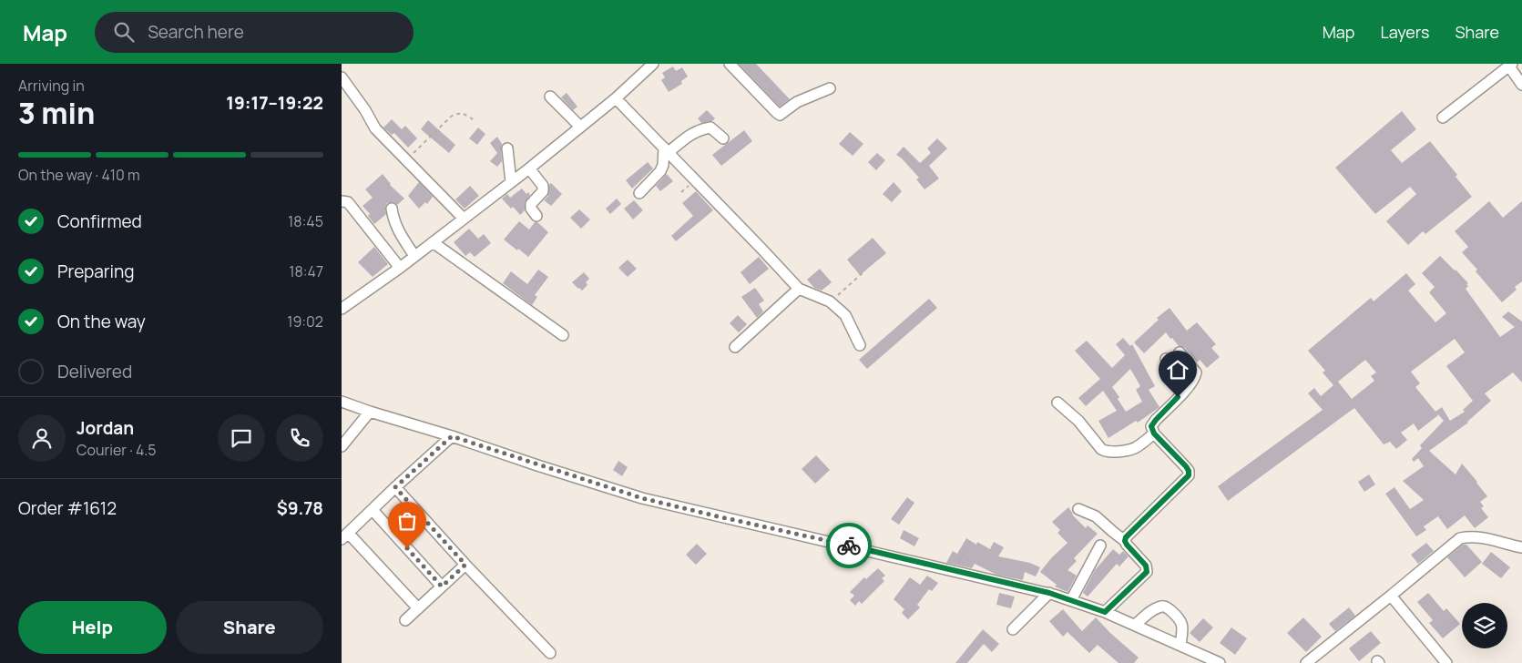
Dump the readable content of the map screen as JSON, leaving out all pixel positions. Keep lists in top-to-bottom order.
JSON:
{
  "page": {
    "header": "Map",
    "search": "Search here",
    "nav": ["Map", "Layers", "Share"],
    "heading": ["3 min", "Arriving in", "19:17–19:22"],
    "panel": [
      "Jordan",
      "Courier · 4.5",
      "Order #1612",
      "$9.78"
    ],
    "bar": "On the way · 410 m",
    "list": [
      ["Confirmed", "18:45"],
      ["Preparing", "18:47"],
      ["On the way", "19:02"],
      "Delivered"
    ],
    "buttons": ["Help", "Share"]
  }
}
